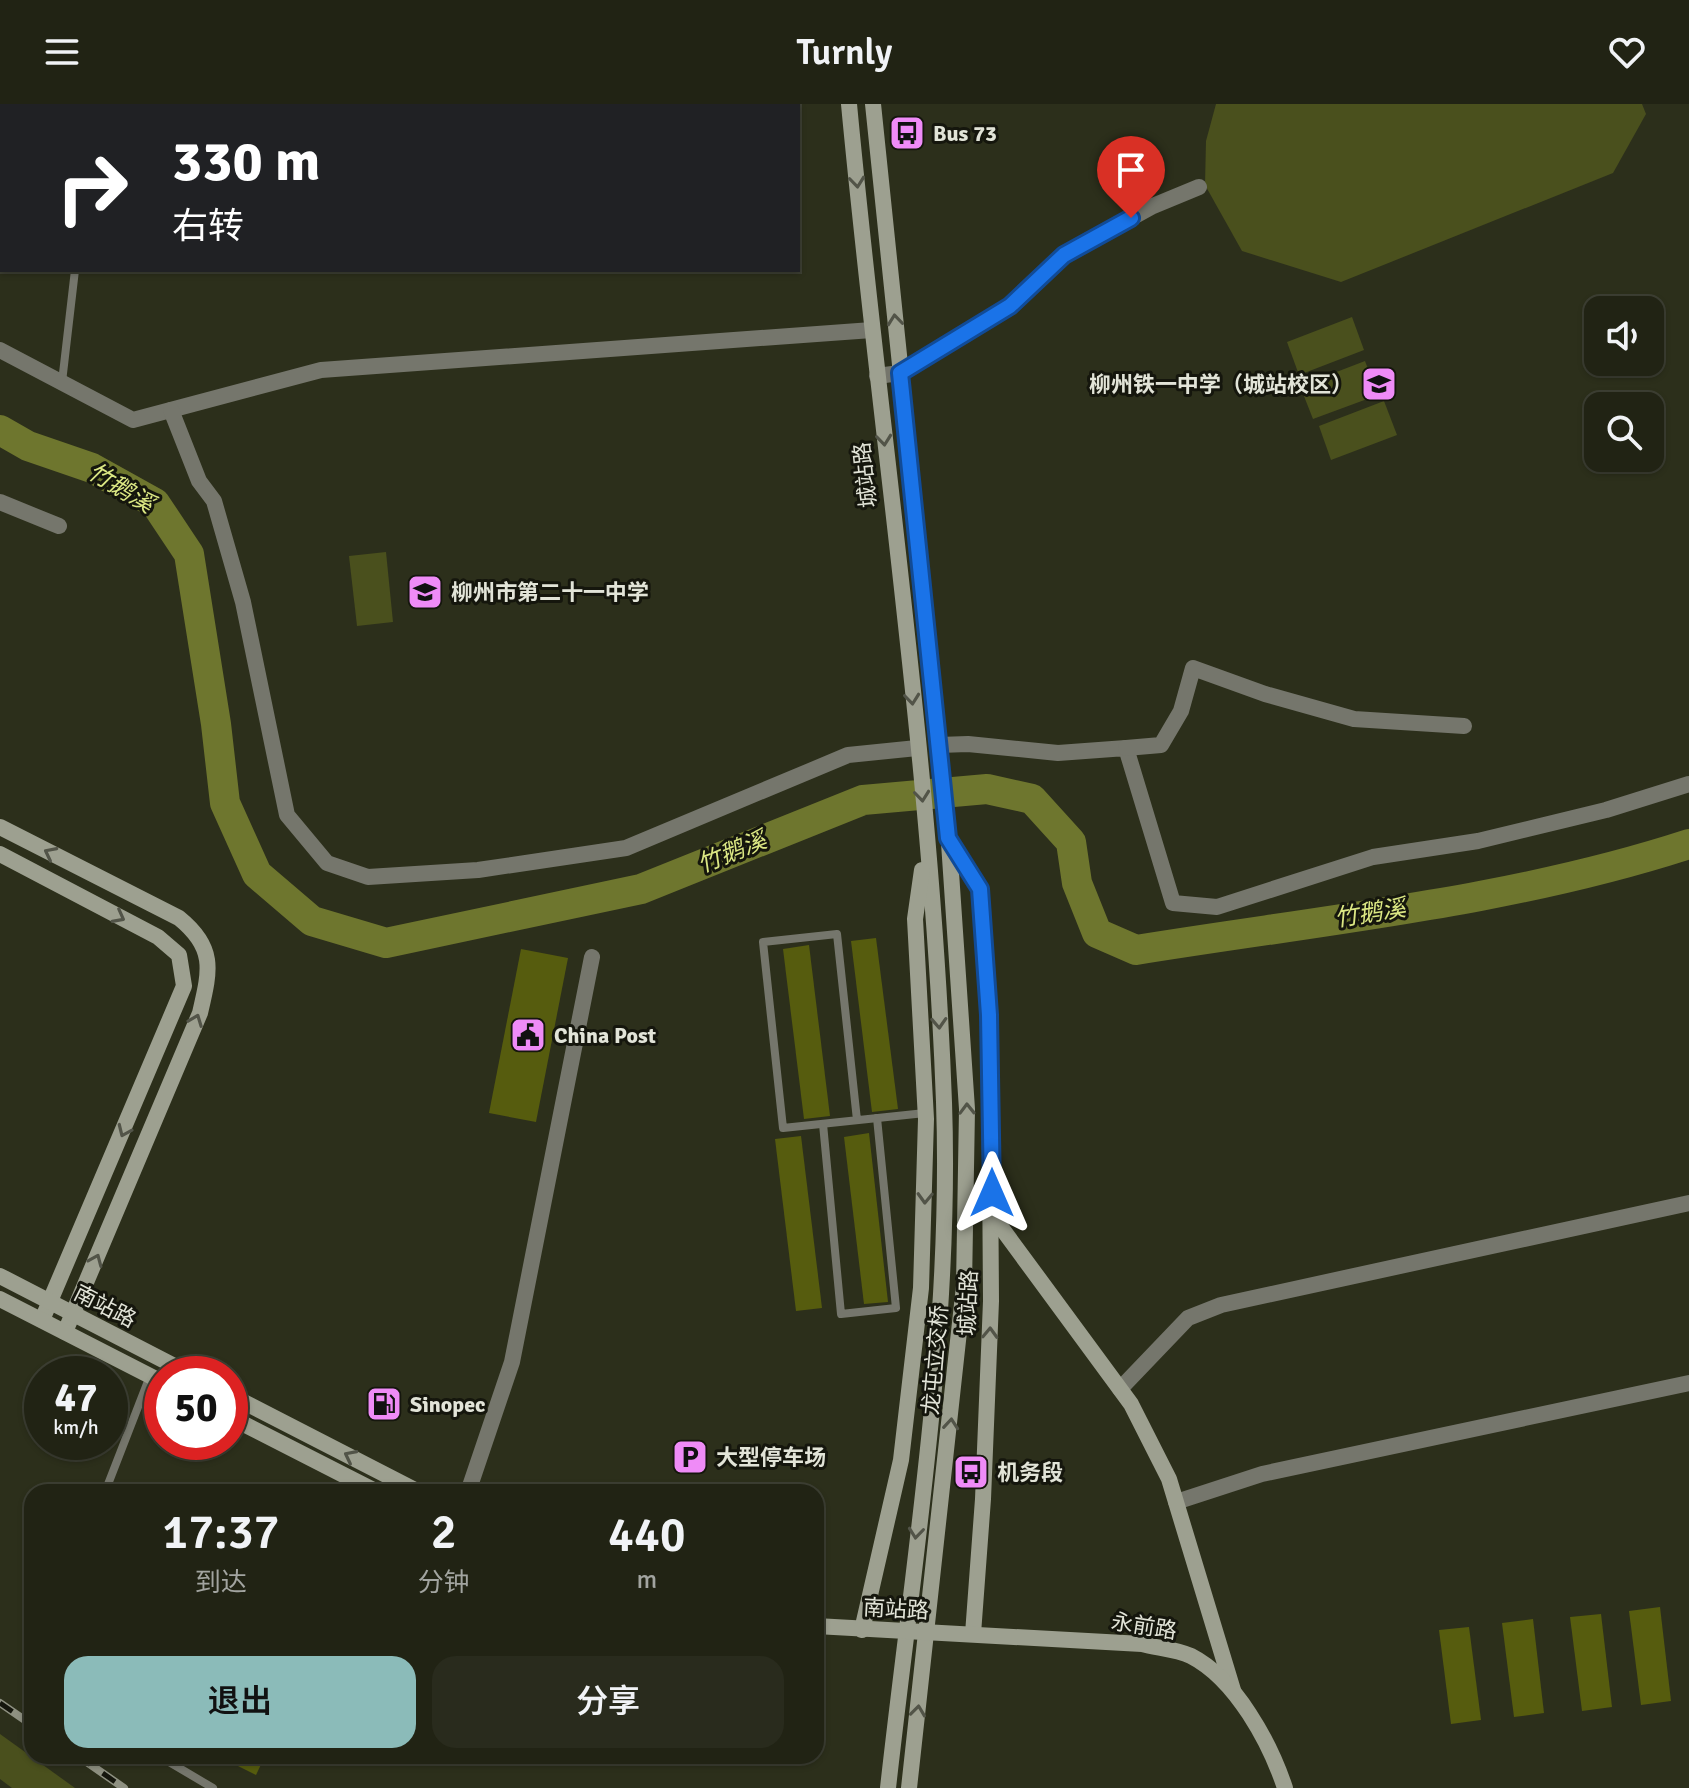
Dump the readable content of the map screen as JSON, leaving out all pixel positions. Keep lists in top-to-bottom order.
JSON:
{
  "streets": {
    "main road": [
      "城站路",
      "南站路",
      "龙屯立交桥",
      "永前路"
    ]
  },
  "crossings": [
    ["城站路", "南站路"],
    ["城站路", "龙屯立交桥"],
    ["城站路", "永前路"],
    ["南站路", "永前路"]
  ],
  "water": ["竹鹅溪"],
  "places": {
    "bus stop": ["Bus 73", "机务段"],
    "school or university": ["柳州铁一中学（城站校区）", "柳州市第二十一中学"],
    "public building": ["China Post"],
    "fuel station": ["Sinopec"],
    "parking": ["大型停车场"]
  },
  "page": {
    "header": "Turnly",
    "turn": ["330 m", "右转"],
    "speed": "47 km/h",
    "limit": "50",
    "eta": [
      "17:37",
      "到达",
      "2",
      "分钟",
      "440",
      "m"
    ],
    "buttons": ["退出", "分享"]
  }
}
